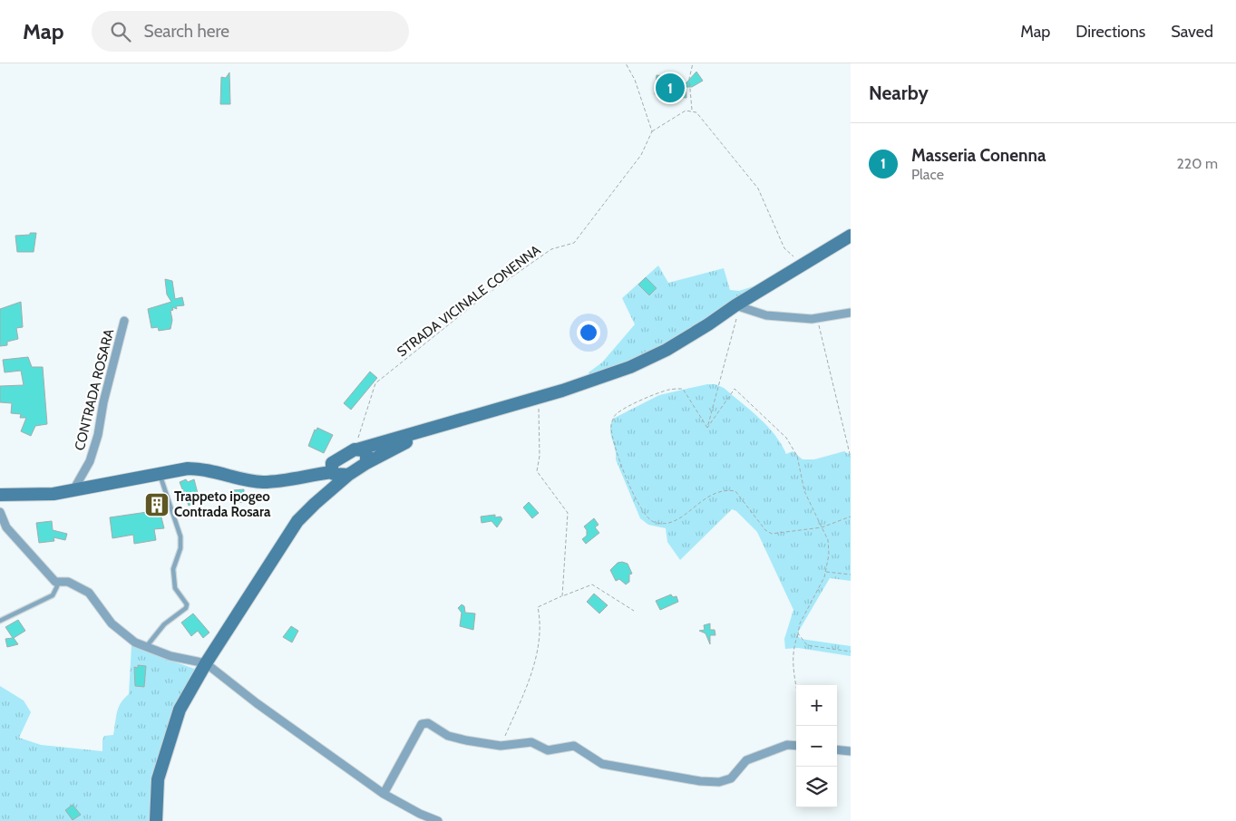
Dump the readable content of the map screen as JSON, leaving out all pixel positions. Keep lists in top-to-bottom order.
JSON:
{
  "streets": {
    "street": ["CONTRADA ROSARA"],
    "path": ["STRADA VICINALE CONENNA"]
  },
  "places": {
    "building": ["Trappeto ipogeo Contrada Rosara"]
  },
  "page": {
    "header": "Map",
    "search": "Search here",
    "nav": ["Map", "Directions", "Saved"],
    "heading": "Nearby",
    "pins": "1",
    "list": [
      {
        "mark": "1",
        "name": "Masseria Conenna",
        "note": "Place",
        "value": "220 m"
      }
    ],
    "map_buttons": ["+", "−"]
  }
}
